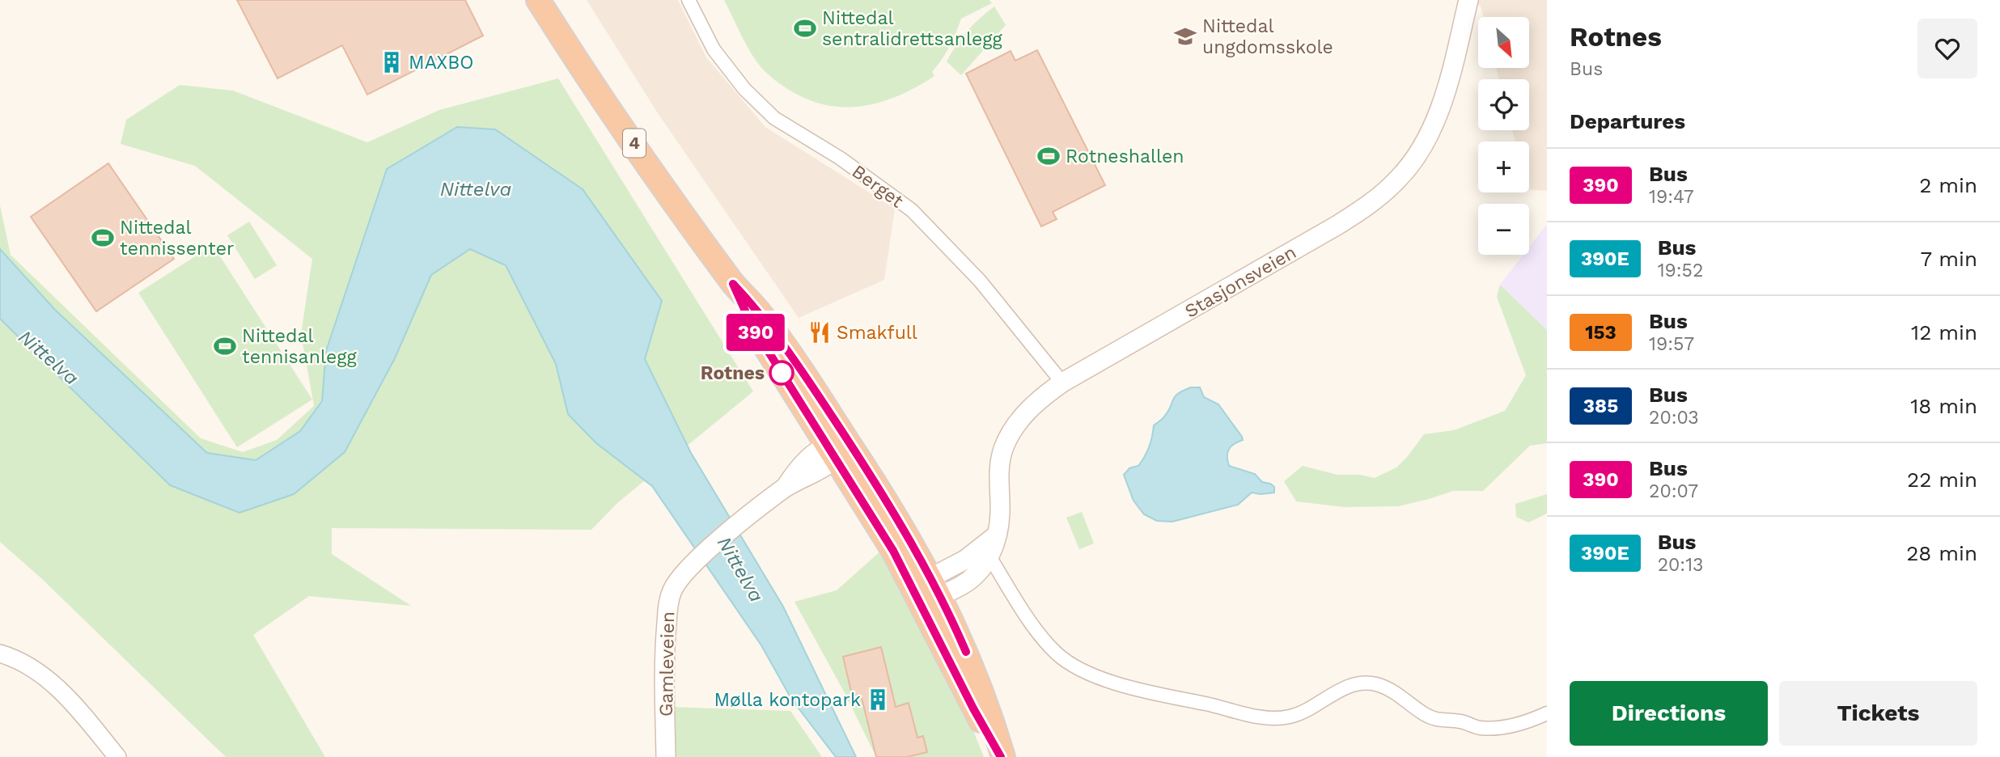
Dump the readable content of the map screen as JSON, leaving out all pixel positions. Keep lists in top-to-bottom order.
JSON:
{
  "streets": {
    "highway": ["4"],
    "main road": ["Stasjonsveien", "Gamleveien"],
    "street": ["Berget"]
  },
  "crossings": [
    ["4", "Stasjonsveien"],
    ["4", "Gamleveien"],
    ["Berget", "Stasjonsveien"]
  ],
  "water": ["Nittelva"],
  "places": {
    "sports": [
      "Nittedal sentralidrettsanlegg",
      "Rotneshallen",
      "Nittedal tennissenter",
      "Nittedal tennisanlegg"
    ],
    "school or university": ["Nittedal ungdomsskole"],
    "building": ["MAXBO", "Mølla kontopark"],
    "restaurant": ["Smakfull"],
    "other": ["Rotnes"]
  },
  "lines": ["bus line 390"],
  "north": "bottom right",
  "page": {
    "on_map": "390",
    "heading": [
      ["Rotnes", "Bus"],
      "Departures"
    ],
    "map_buttons": ["+", "−"],
    "list": [
      {
        "mark": "390",
        "name": "Bus",
        "note": "19:47",
        "value": "2 min"
      },
      {
        "mark": "390E",
        "name": "Bus",
        "note": "19:52",
        "value": "7 min"
      },
      {
        "mark": "153",
        "name": "Bus",
        "note": "19:57",
        "value": "12 min"
      },
      {
        "mark": "385",
        "name": "Bus",
        "note": "20:03",
        "value": "18 min"
      },
      {
        "mark": "390",
        "name": "Bus",
        "note": "20:07",
        "value": "22 min"
      },
      {
        "mark": "390E",
        "name": "Bus",
        "note": "20:13",
        "value": "28 min"
      }
    ],
    "buttons": ["Directions", "Tickets"]
  }
}
